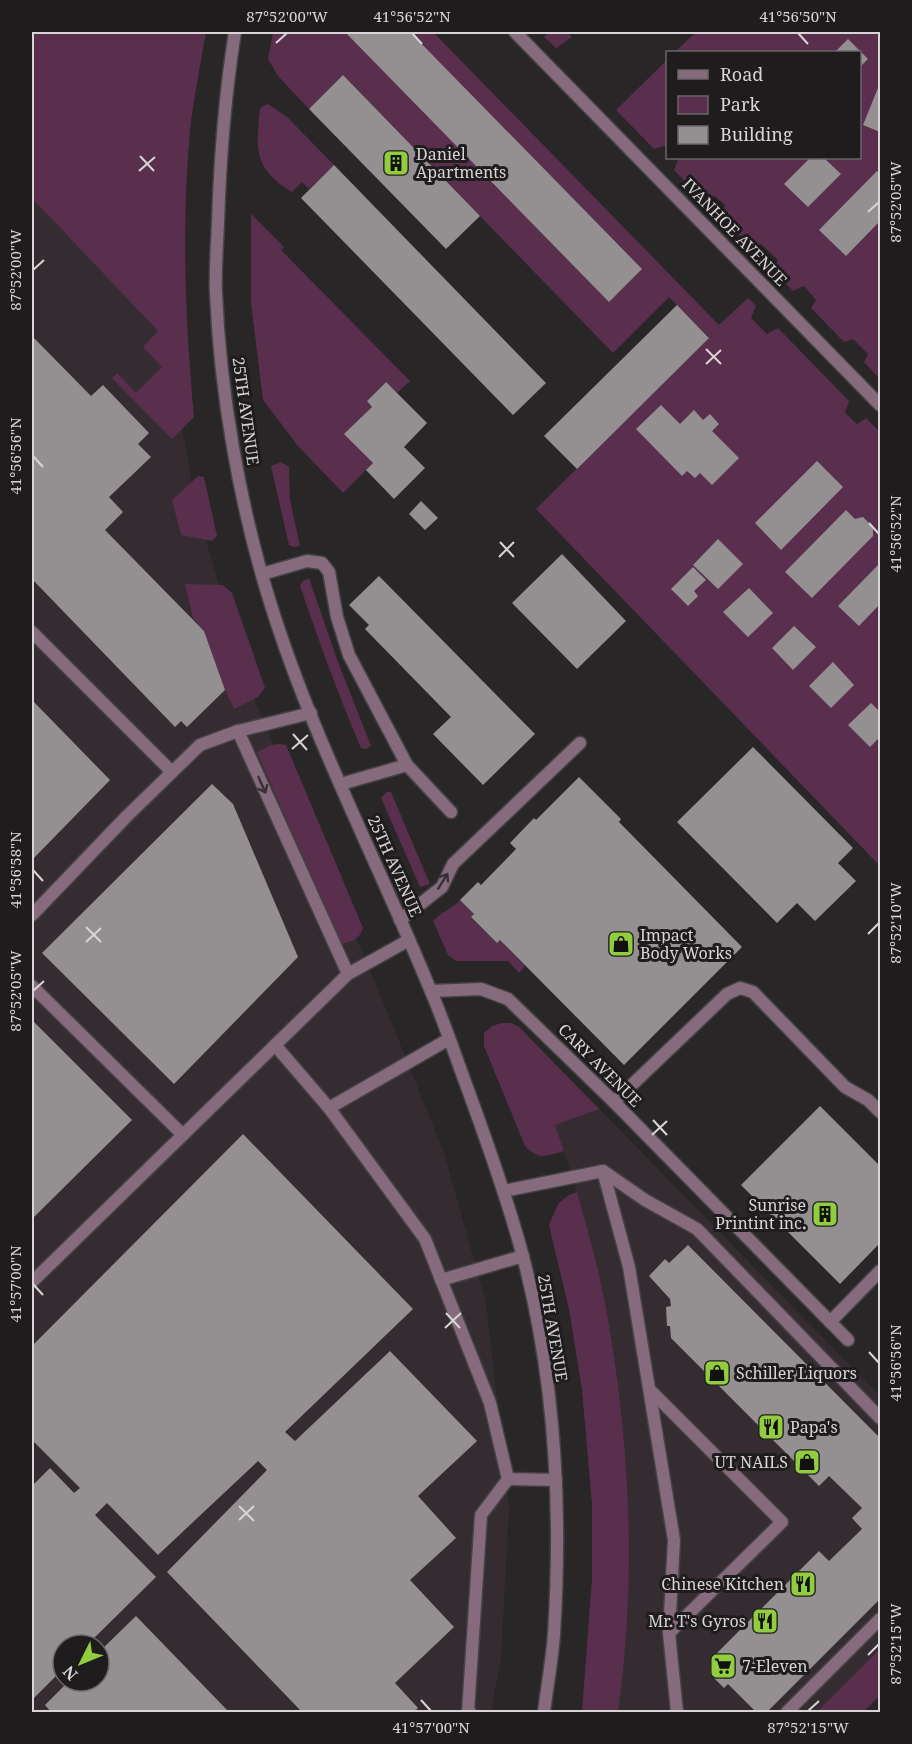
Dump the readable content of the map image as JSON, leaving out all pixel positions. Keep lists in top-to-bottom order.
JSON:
{
  "streets": {
    "street": ["IVANHOE AVENUE", "25TH AVENUE", "CARY AVENUE"]
  },
  "crossings": [
    ["25TH AVENUE", "CARY AVENUE"]
  ],
  "places": {
    "building": ["Daniel Apartments", "Sunrise Printint inc."],
    "shop": ["Impact Body Works", "Schiller Liquors", "UT NAILS"],
    "restaurant": ["Papa's", "Chinese Kitchen", "Mr. T's Gyros"],
    "supermarket": ["7-Eleven"]
  },
  "legend": ["Road", "Park", "Building"],
  "north": "bottom left",
  "coordinates": [
    "87°52'00\"W",
    "41°56'52\"N",
    "41°56'50\"N",
    "87°52'05\"W",
    "41°56'56\"N",
    "41°56'58\"N",
    "87°52'10\"W",
    "41°57'00\"N",
    "87°52'15\"W"
  ]
}
